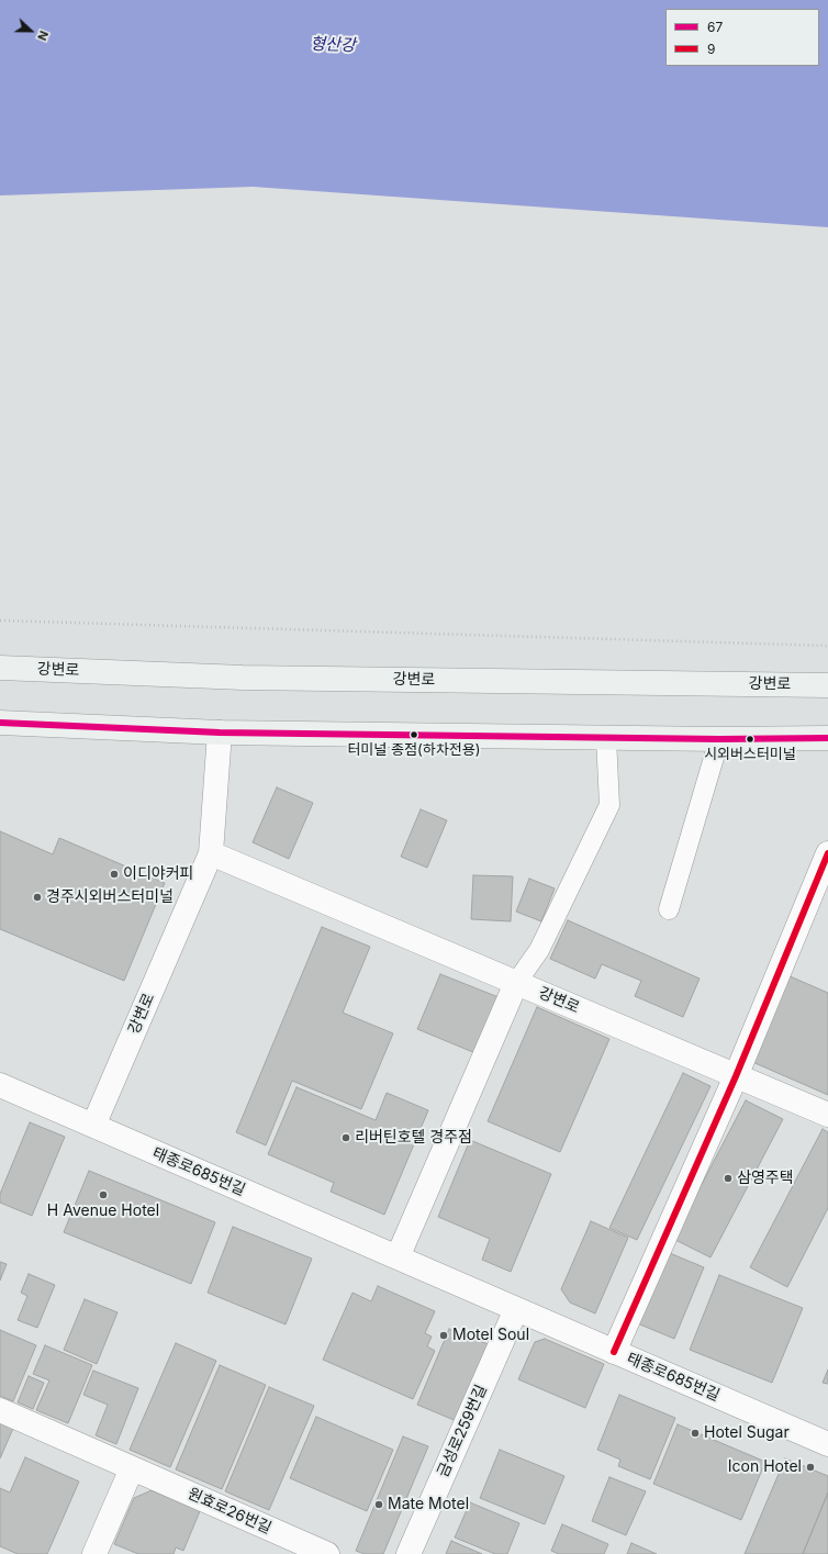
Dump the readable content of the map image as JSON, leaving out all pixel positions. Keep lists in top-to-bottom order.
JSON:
{
  "streets": {
    "street": [
      "강변로",
      "태종로685번길",
      "금성로259번길",
      "원효로26번길"
    ]
  },
  "crossings": [
    ["강변로", "태종로685번길"],
    ["태종로685번길", "금성로259번길"]
  ],
  "water": ["형산강"],
  "places": [
    "터미널 종점(하차전용)",
    "시외버스터미널",
    "이디야커피",
    "경주시외버스터미널",
    "리버틴호텔 경주점",
    "삼영주택",
    "H Avenue Hotel",
    "Motel Soul",
    "Hotel Sugar",
    "Icon Hotel",
    "Mate Motel"
  ],
  "lines": ["transit line 67", "transit line 9"],
  "legend": ["67", "9"],
  "north": "right"
}
